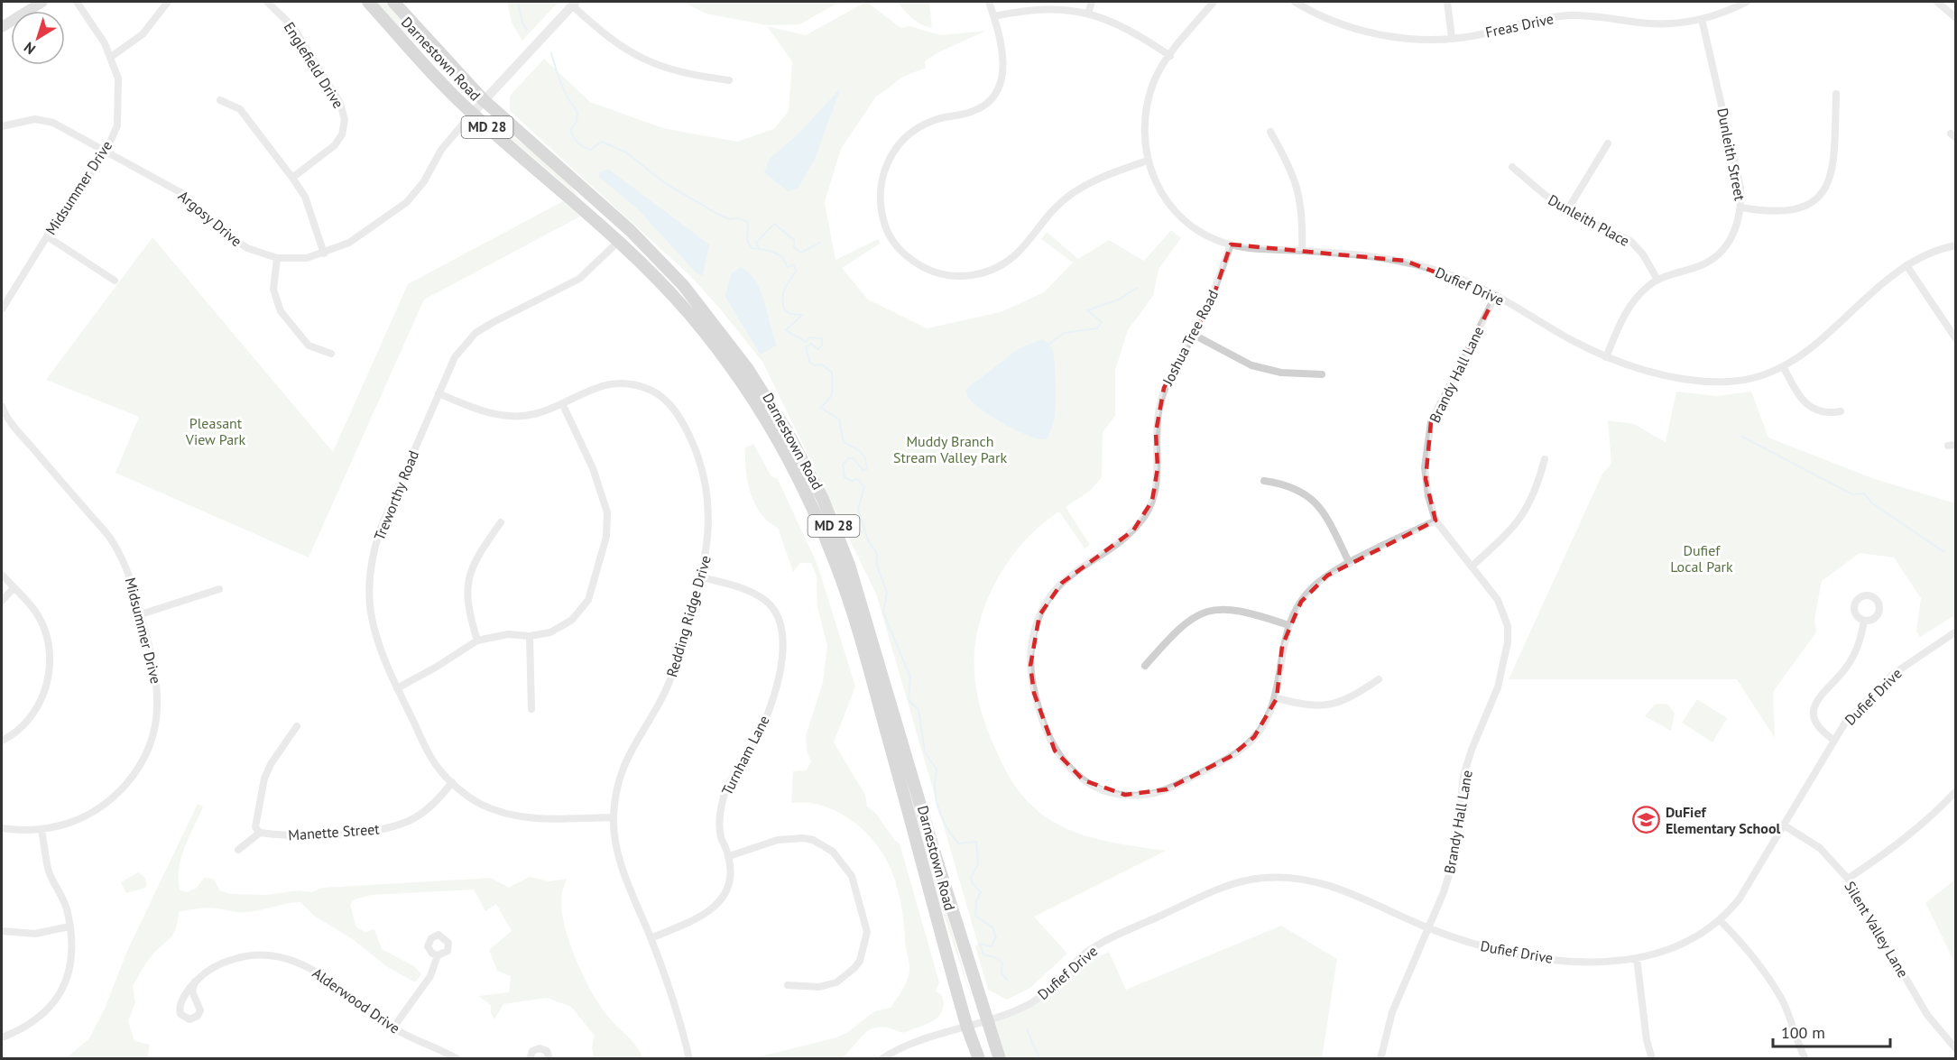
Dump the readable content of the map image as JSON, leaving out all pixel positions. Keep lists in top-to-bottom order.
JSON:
{
  "streets": {
    "main road": ["Darnestown Road", "MD 28"],
    "street": [
      "Freas Drive",
      "Englefield Drive",
      "Dunleith Street",
      "Midsummer Drive",
      "Argosy Drive",
      "Dunleith Place",
      "Dufief Drive",
      "Joshua Tree Road",
      "Brandy Hall Lane",
      "Treworthy Road",
      "Redding Ridge Drive",
      "Turnham Lane",
      "Manette Street",
      "Silent Valley Lane",
      "Alderwood Drive"
    ]
  },
  "crossings": [
    ["Freas Drive", "Dunleith Street"],
    ["Darnestown Road", "Argosy Drive"],
    ["Darnestown Road", "Dufief Drive"],
    ["Darnestown Road", "Treworthy Road"],
    ["Dunleith Street", "Dunleith Place"],
    ["Dunleith Street", "Dufief Drive"],
    ["Midsummer Drive", "Argosy Drive"],
    ["Dufief Drive", "Joshua Tree Road"],
    ["Dufief Drive", "Brandy Hall Lane"],
    ["Dufief Drive", "Silent Valley Lane"],
    ["Joshua Tree Road", "Brandy Hall Lane"],
    ["Treworthy Road", "Redding Ridge Drive"],
    ["Treworthy Road", "Manette Street"],
    ["Redding Ridge Drive", "Turnham Lane"]
  ],
  "parks": ["Pleasant View Park", "Muddy Branch Stream Valley Park", "Dufief Local Park"],
  "places": {
    "school or university": ["DuFief Elementary School"]
  },
  "scale_bar": "100 m",
  "north": "bottom left"
}
